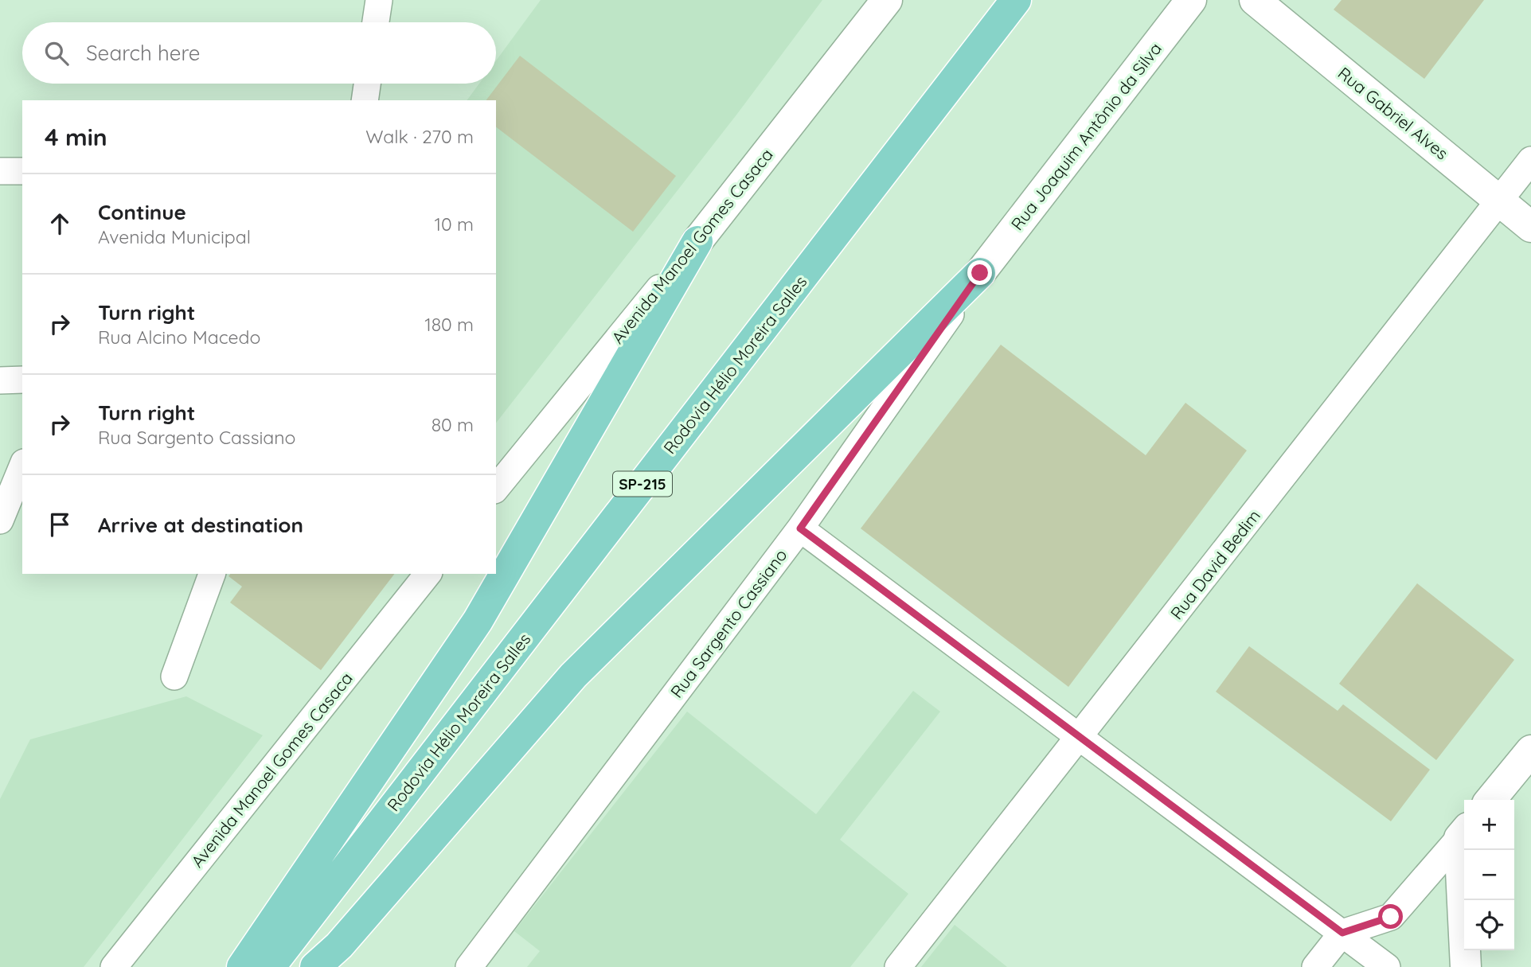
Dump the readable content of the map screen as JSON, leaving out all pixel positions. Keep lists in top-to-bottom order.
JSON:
{
  "streets": {
    "main road": [
      "Rua Gabriel Alves",
      "Rua Joaquim Antônio da Silva",
      "Avenida Manoel Gomes Casaca",
      "Rodovia Hélio Moreira Salles",
      "SP-215"
    ],
    "street": ["Rua David Bedim", "Rua Sargento Cassiano"]
  },
  "crossings": [
    ["Rua Gabriel Alves", "Rua David Bedim"],
    ["Rua Joaquim Antônio da Silva", "Rua Sargento Cassiano"]
  ],
  "page": {
    "search": "Search here",
    "heading": ["4 min", "Walk · 270 m"],
    "list": [
      ["Continue", "Avenida Municipal", "10 m"],
      ["Turn right", "Rua Alcino Macedo", "180 m"],
      ["Turn right", "Rua Sargento Cassiano", "80 m"],
      "Arrive at destination"
    ],
    "map_buttons": ["+", "−"]
  }
}
